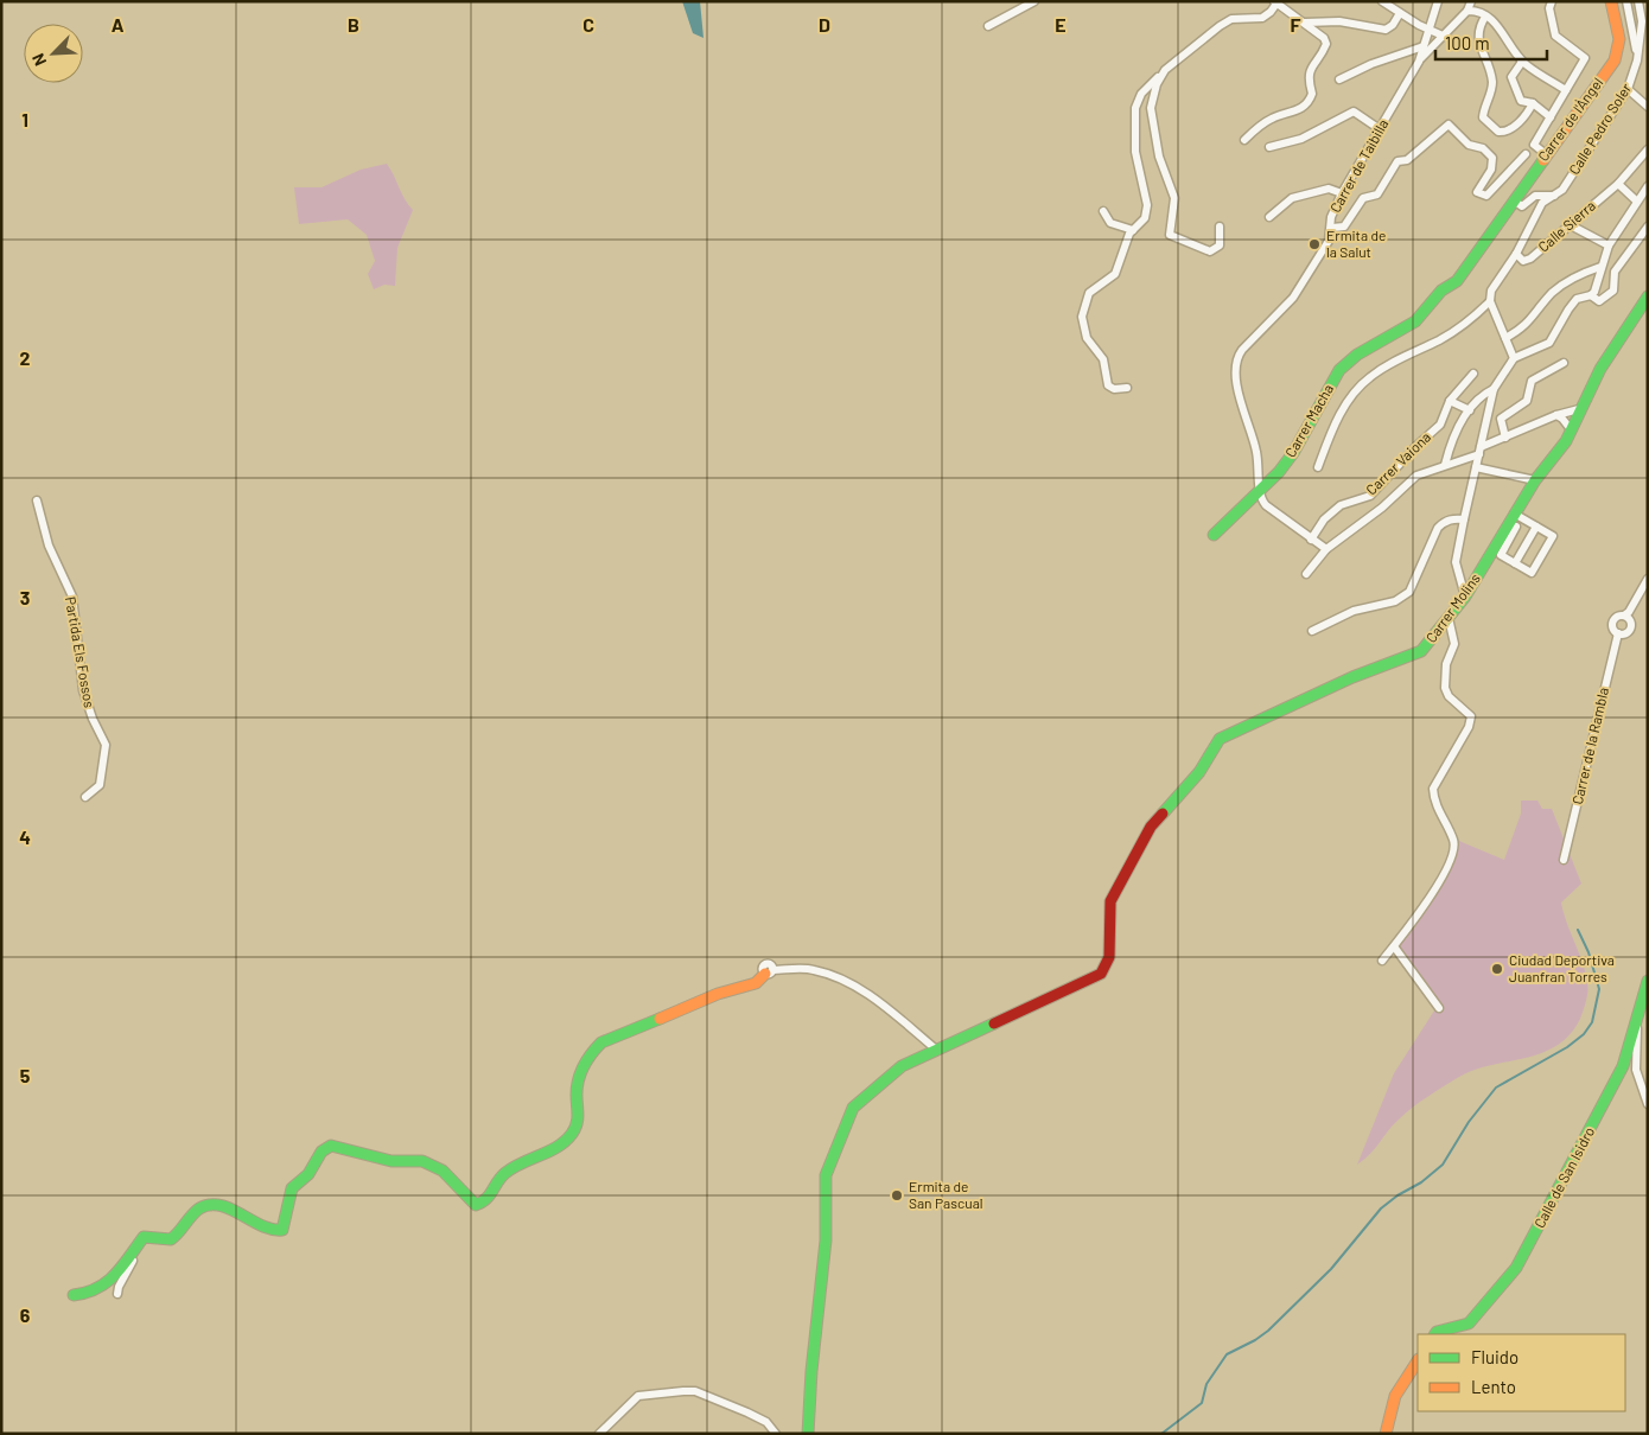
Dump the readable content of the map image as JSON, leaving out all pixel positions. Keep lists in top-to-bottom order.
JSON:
{
  "streets": {
    "street": [
      "Carrer de l'Àngel",
      "Calle Pedro Soler",
      "Carrer de Taibilla",
      "Calle Sierra",
      "Carrer Macha",
      "Carrer Vaiona",
      "Carrer Molins",
      "Partida Els Fossos",
      "Carrer de la Rambla",
      "Calle de San Isidro"
    ]
  },
  "crossings": [
    ["Carrer de l'Àngel", "Carrer Macha"],
    ["Calle Pedro Soler", "Calle Sierra"],
    ["Carrer de Taibilla", "Carrer Macha"],
    ["Carrer Vaiona", "Carrer Molins"]
  ],
  "places": ["Ermita de la Salut", "Ciudad Deportiva Juanfran Torres", "Ermita de San Pascual"],
  "legend": ["Fluido", "Lento"],
  "scale_bar": "100 m",
  "north": "bottom left",
  "grid": {
    "columns": [
      "A",
      "B",
      "C",
      "D",
      "E",
      "F"
    ],
    "rows": [
      "1",
      "2",
      "3",
      "4",
      "5",
      "6"
    ]
  }
}
